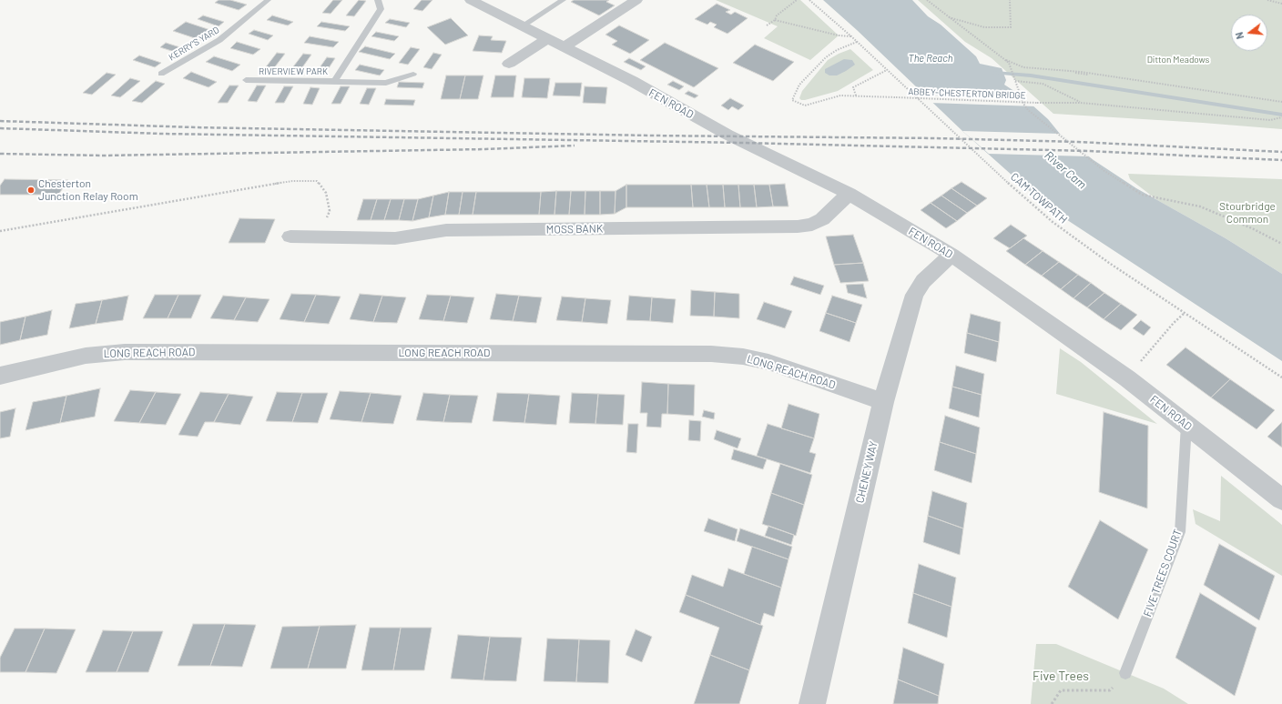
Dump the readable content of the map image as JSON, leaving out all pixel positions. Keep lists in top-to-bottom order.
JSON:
{
  "streets": {
    "street": [
      "FEN ROAD",
      "MOSS BANK",
      "LONG REACH ROAD",
      "CHENEY WAY"
    ],
    "lane": ["KERRY'S YARD", "RIVERVIEW PARK", "FIVE TREES COURT"],
    "path": ["ABBEY-CHESTERTON BRIDGE", "CAM TOWPATH"]
  },
  "crossings": [
    ["ABBEY-CHESTERTON BRIDGE", "CAM TOWPATH"],
    ["FEN ROAD", "MOSS BANK"],
    ["FEN ROAD", "CHENEY WAY"],
    ["FEN ROAD", "FIVE TREES COURT"],
    ["LONG REACH ROAD", "CHENEY WAY"]
  ],
  "water": ["The Reach", "River Cam"],
  "parks": ["Ditton Meadows", "Stourbridge Common", "Five Trees"],
  "places": ["Chesterton Junction Relay Room"],
  "north": "left"
}
